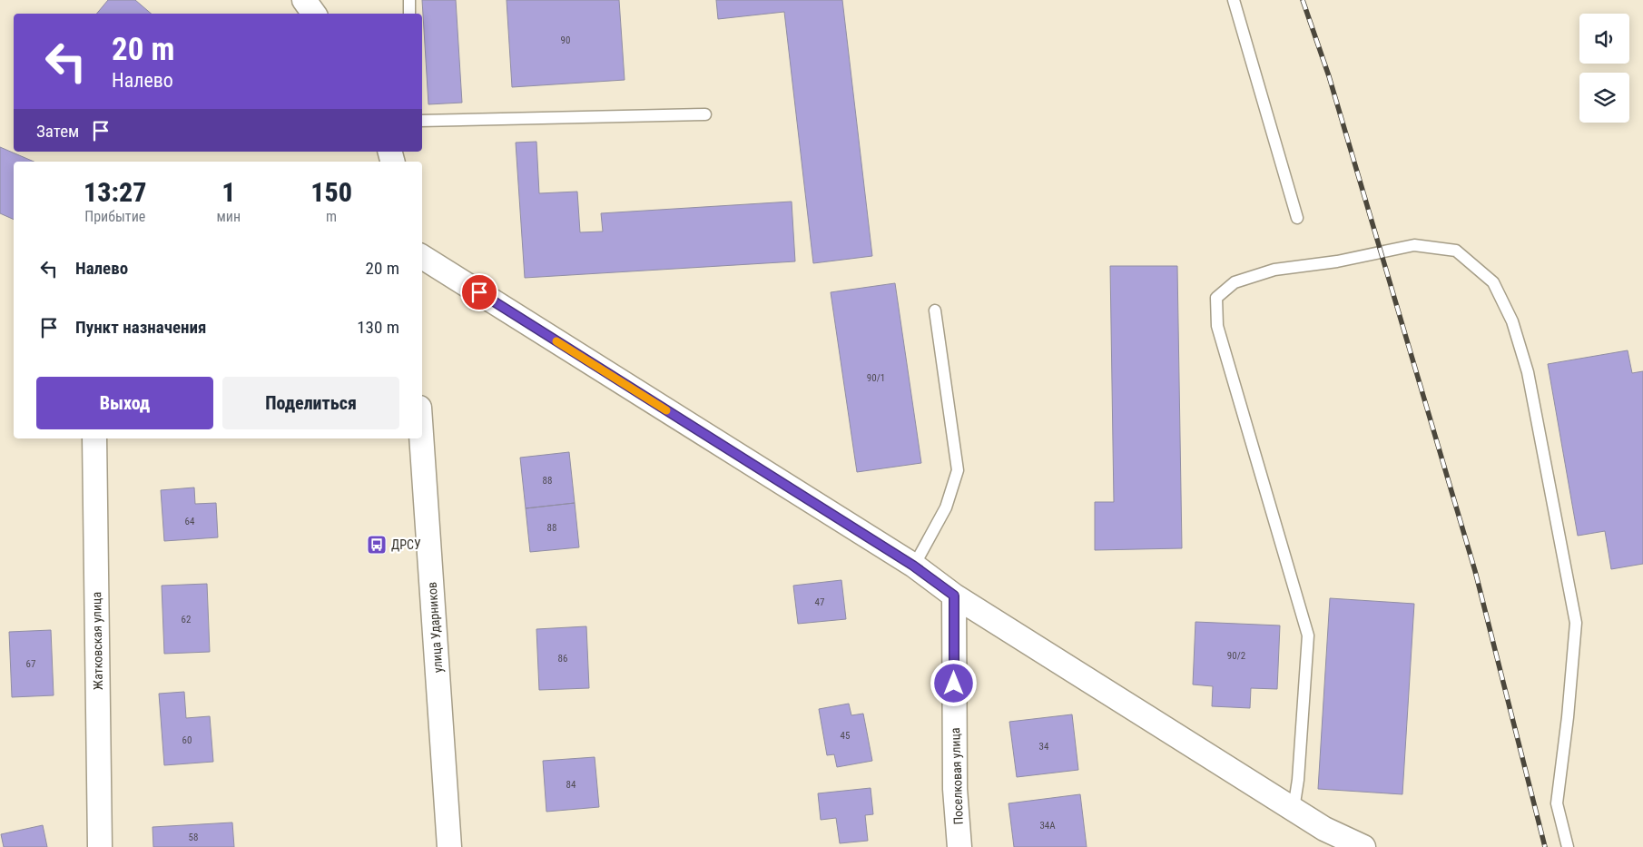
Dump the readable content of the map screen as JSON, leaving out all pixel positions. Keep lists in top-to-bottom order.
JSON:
{
  "streets": {
    "street": ["улица Ударников", "Жатковская улица", "Поселковая улица"]
  },
  "places": {
    "bus stop": ["ДРСУ"]
  },
  "house_numbers": [
    "90",
    "90/1",
    "88",
    "64",
    "88",
    "47",
    "62",
    "90/2",
    "86",
    "67",
    "45",
    "60",
    "34",
    "84",
    "34А",
    "58"
  ],
  "page": {
    "turn": ["20 m", "Налево"],
    "then": "Затем",
    "eta": [
      "13:27",
      "Прибытие",
      "1",
      "мин",
      "150",
      "m"
    ],
    "list": [
      {
        "name": "Налево",
        "value": "20 m"
      },
      {
        "name": "Пункт назначения",
        "value": "130 m"
      }
    ],
    "buttons": ["Выход", "Поделиться"]
  }
}
